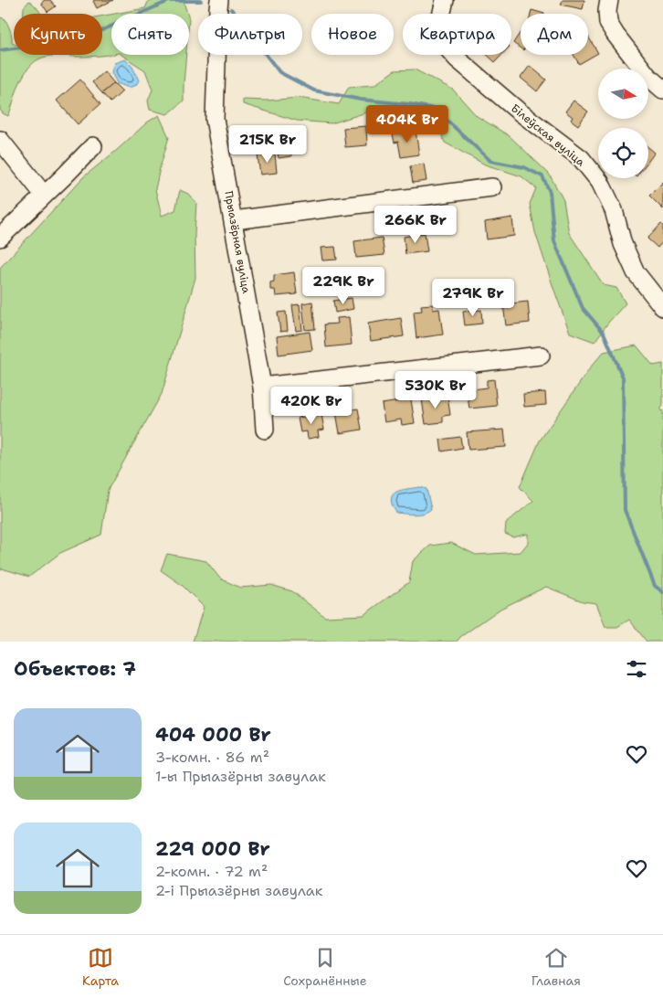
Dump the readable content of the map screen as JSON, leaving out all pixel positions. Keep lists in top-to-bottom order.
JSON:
{
  "streets": {
    "street": ["Білеўская вуліца", "Прыазёрная вуліца"]
  },
  "north": "right",
  "page": {
    "chip": [
      "Купить",
      "Снять",
      "Фильтры",
      "Новое",
      "Квартира",
      "Дом"
    ],
    "price": [
      "404K Br",
      "215K Br",
      "266K Br",
      "229K Br",
      "279K Br",
      "530K Br",
      "420K Br"
    ],
    "heading": "Объектов: 7",
    "list": [
      {
        "name": "404 000 Br",
        "note": "3-комн. · 86 m² · 1-ы Прыазёрны завулак"
      },
      {
        "name": "229 000 Br",
        "note": "2-комн. · 72 m² · 2-і Прыазёрны завулак"
      }
    ],
    "tabs": ["Карта", "Сохранённые", "Главная"]
  }
}
